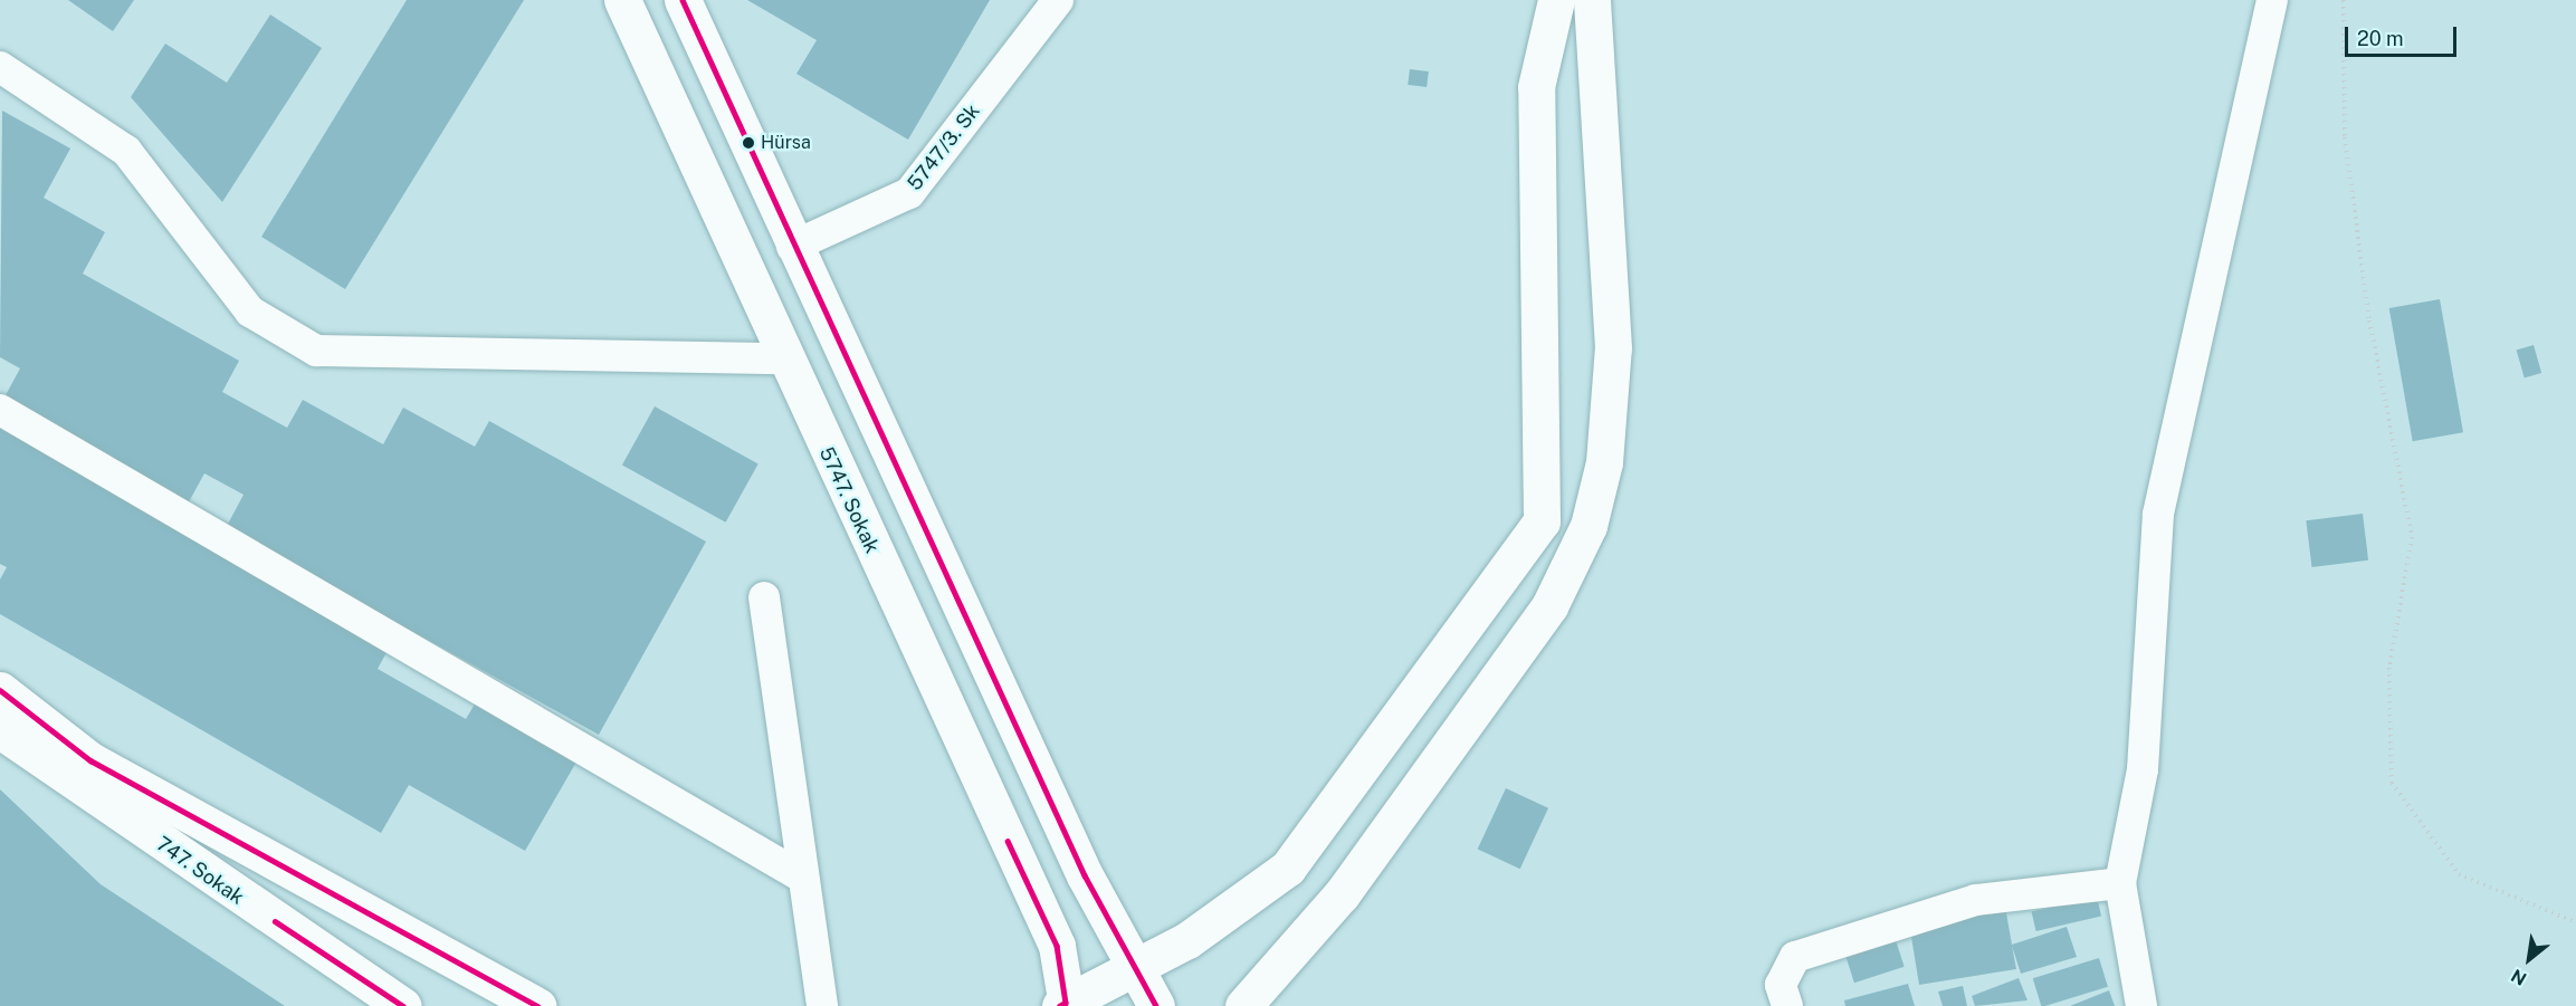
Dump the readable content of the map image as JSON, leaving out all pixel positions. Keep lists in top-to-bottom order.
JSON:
{
  "streets": {
    "main road": ["5747. Sokak", "747. Sokak"],
    "street": ["5747/3. Sk"]
  },
  "places": ["Hürsa"],
  "scale_bar": "20 m",
  "north": "bottom left"
}
